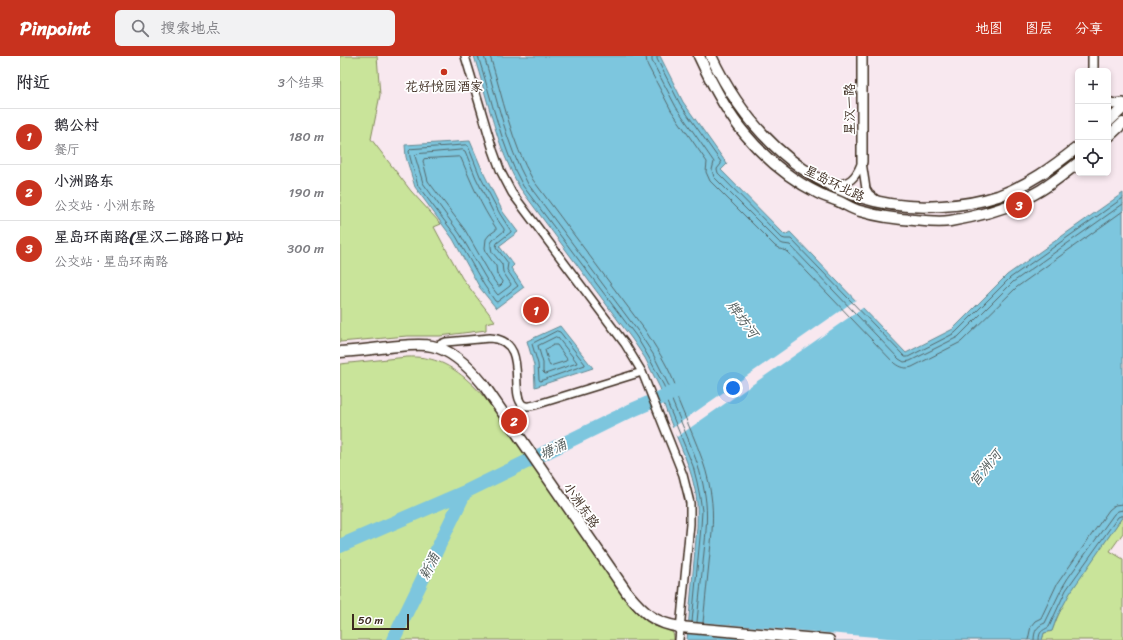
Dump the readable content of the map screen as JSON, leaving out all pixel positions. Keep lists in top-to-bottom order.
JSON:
{
  "streets": {
    "main road": ["星岛环北路", "小洲东路"],
    "street": ["星汉一路"]
  },
  "crossings": [
    ["星汉一路", "星岛环北路"]
  ],
  "water": [
    "牌坊河",
    "塘涌",
    "官洲河",
    "新涌"
  ],
  "places": ["花好悦园酒家"],
  "scale_bar": "50 m",
  "page": {
    "header": "Pinpoint",
    "search": "搜索地点",
    "nav": ["地图", "图层", "分享"],
    "heading": ["附近", "3个结果"],
    "map_buttons": ["+", "−"],
    "list": [
      {
        "mark": "1",
        "name": "鹅公村",
        "note": "餐厅",
        "value": "180 m"
      },
      {
        "mark": "2",
        "name": "小洲路东",
        "note": "公交站 · 小洲东路",
        "value": "190 m"
      },
      {
        "mark": "3",
        "name": "星岛环南路(星汉二路路口)站",
        "note": "公交站 · 星岛环南路",
        "value": "300 m"
      }
    ],
    "pins": ["3", "1", "2"],
    "scale": "50 m"
  }
}
